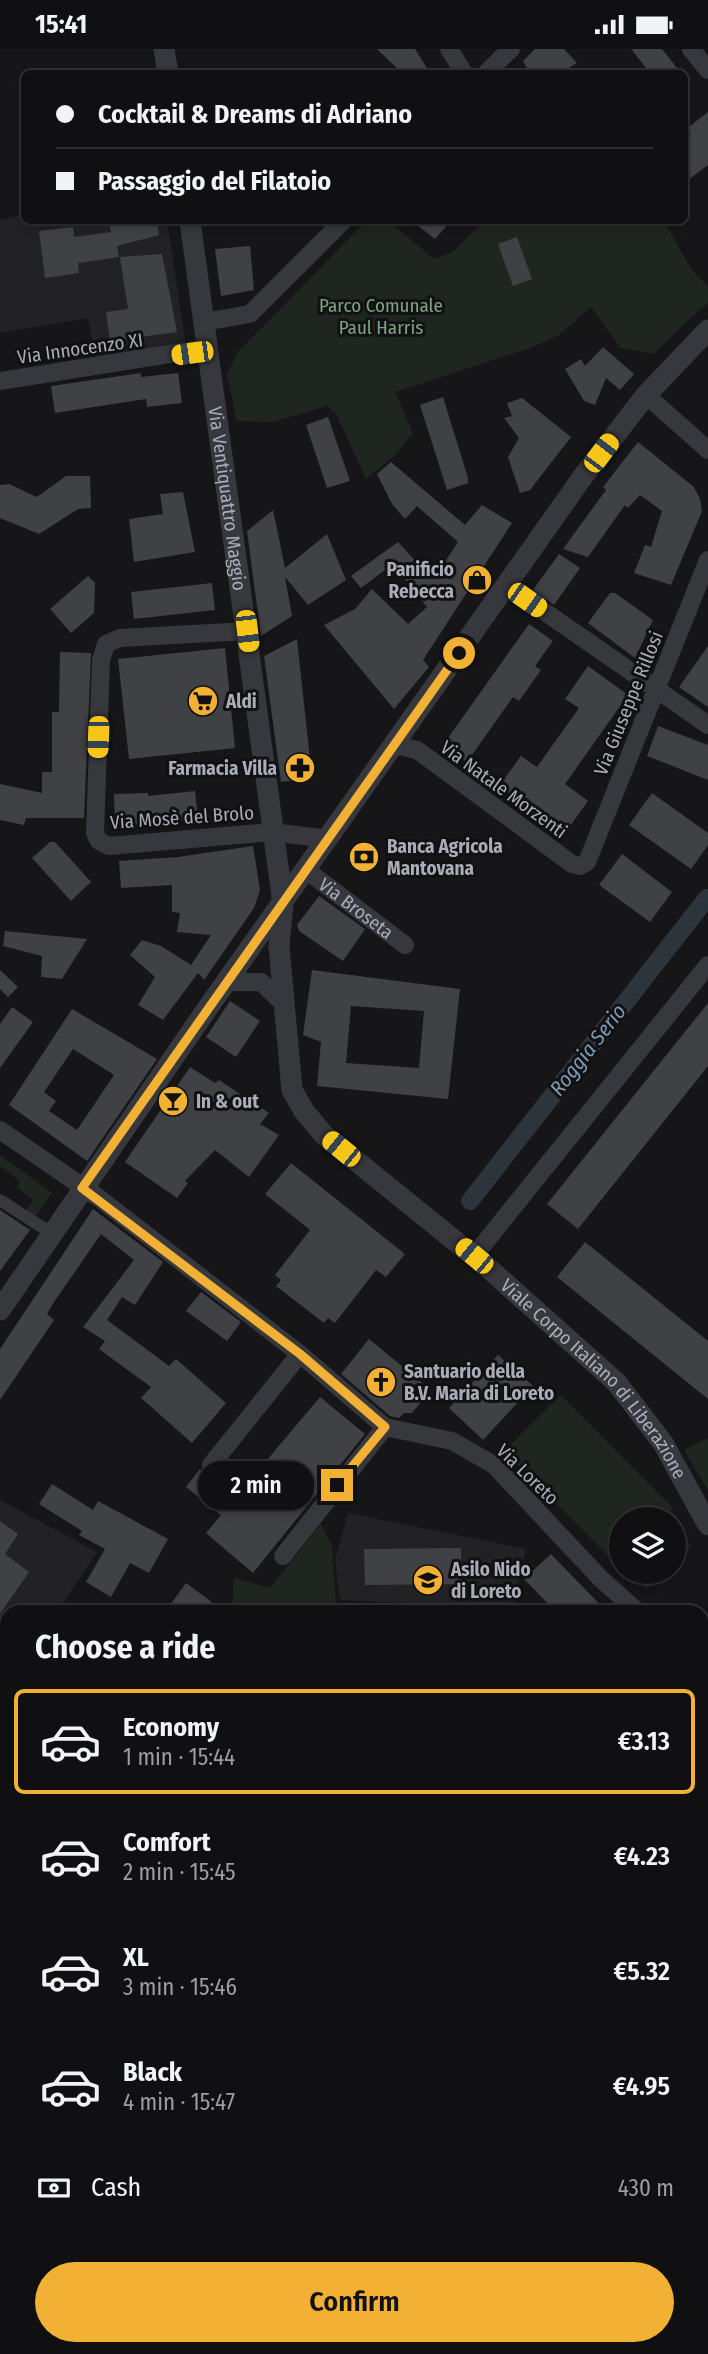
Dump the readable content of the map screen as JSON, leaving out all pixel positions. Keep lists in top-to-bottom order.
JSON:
{
  "streets": {
    "street": [
      "Via Innocenzo XI",
      "Via Ventiquattro Maggio",
      "Via Giuseppe Rillosi",
      "Via Natale Morzenti",
      "Via Mosè del Brolo",
      "Via Broseta",
      "Viale Corpo Italiano di Liberazione",
      "Via Loreto"
    ]
  },
  "crossings": [
    ["Via Innocenzo XI", "Via Ventiquattro Maggio"],
    ["Via Ventiquattro Maggio", "Via Mosè del Brolo"],
    ["Via Ventiquattro Maggio", "Via Broseta"],
    ["Via Ventiquattro Maggio", "Viale Corpo Italiano di Liberazione"],
    ["Via Giuseppe Rillosi", "Via Natale Morzenti"],
    ["Via Natale Morzenti", "Via Broseta"],
    ["Via Broseta", "Viale Corpo Italiano di Liberazione"],
    ["Via Broseta", "Via Loreto"]
  ],
  "water": ["Roggia Serio"],
  "parks": ["Parco Comunale Paul Harris"],
  "places": {
    "shop": ["Panificio Rebecca"],
    "supermarket": ["Aldi"],
    "pharmacy": ["Farmacia Villa"],
    "bank": ["Banca Agricola Mantovana"],
    "bar": ["In & out"],
    "church": ["Santuario della B.V. Maria di Loreto"],
    "school or university": ["Asilo Nido di Loreto"]
  },
  "page": {
    "status": "15:41",
    "banner": ["Cocktail & Dreams di Adriano", "Passaggio del Filatoio"],
    "bubble": "2 min",
    "heading": "Choose a ride",
    "list": [
      {
        "name": "Economy",
        "note": "1 min · 15:44",
        "value": "€3.13"
      },
      {
        "name": "Comfort",
        "note": "2 min · 15:45",
        "value": "€4.23"
      },
      {
        "name": "XL",
        "note": "3 min · 15:46",
        "value": "€5.32"
      },
      {
        "name": "Black",
        "note": "4 min · 15:47",
        "value": "€4.95"
      }
    ],
    "pay": ["Cash", "430 m"],
    "buttons": "Confirm"
  }
}
